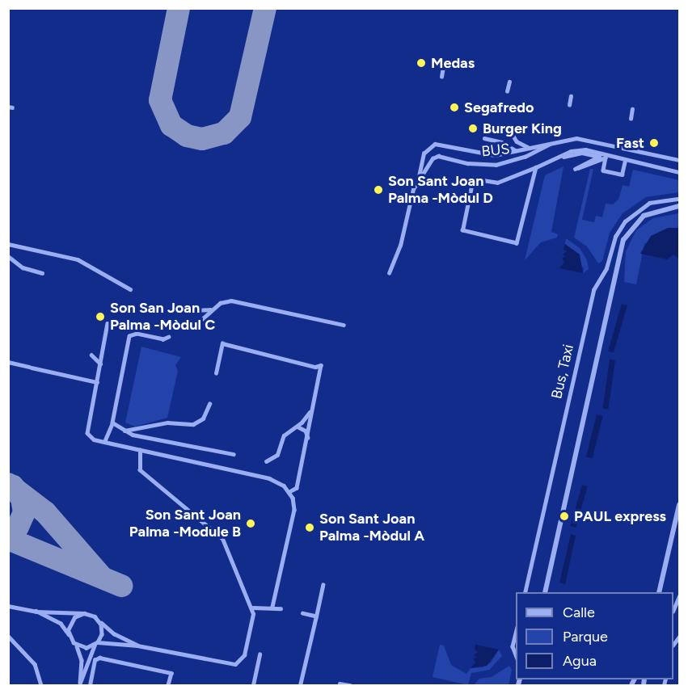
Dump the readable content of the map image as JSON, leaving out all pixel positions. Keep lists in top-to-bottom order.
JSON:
{
  "streets": {
    "lane": ["BUS", "Bus, Taxi"]
  },
  "places": [
    "Medas",
    "Segafredo",
    "Burger King",
    "Fast",
    "Son Sant Joan Palma -Mòdul D",
    "Son San Joan Palma -Mòdul C",
    "PAUL express",
    "Son Sant Joan Palma -Module B",
    "Son Sant Joan Palma -Mòdul A"
  ],
  "legend": ["Calle", "Parque", "Agua"]
}
